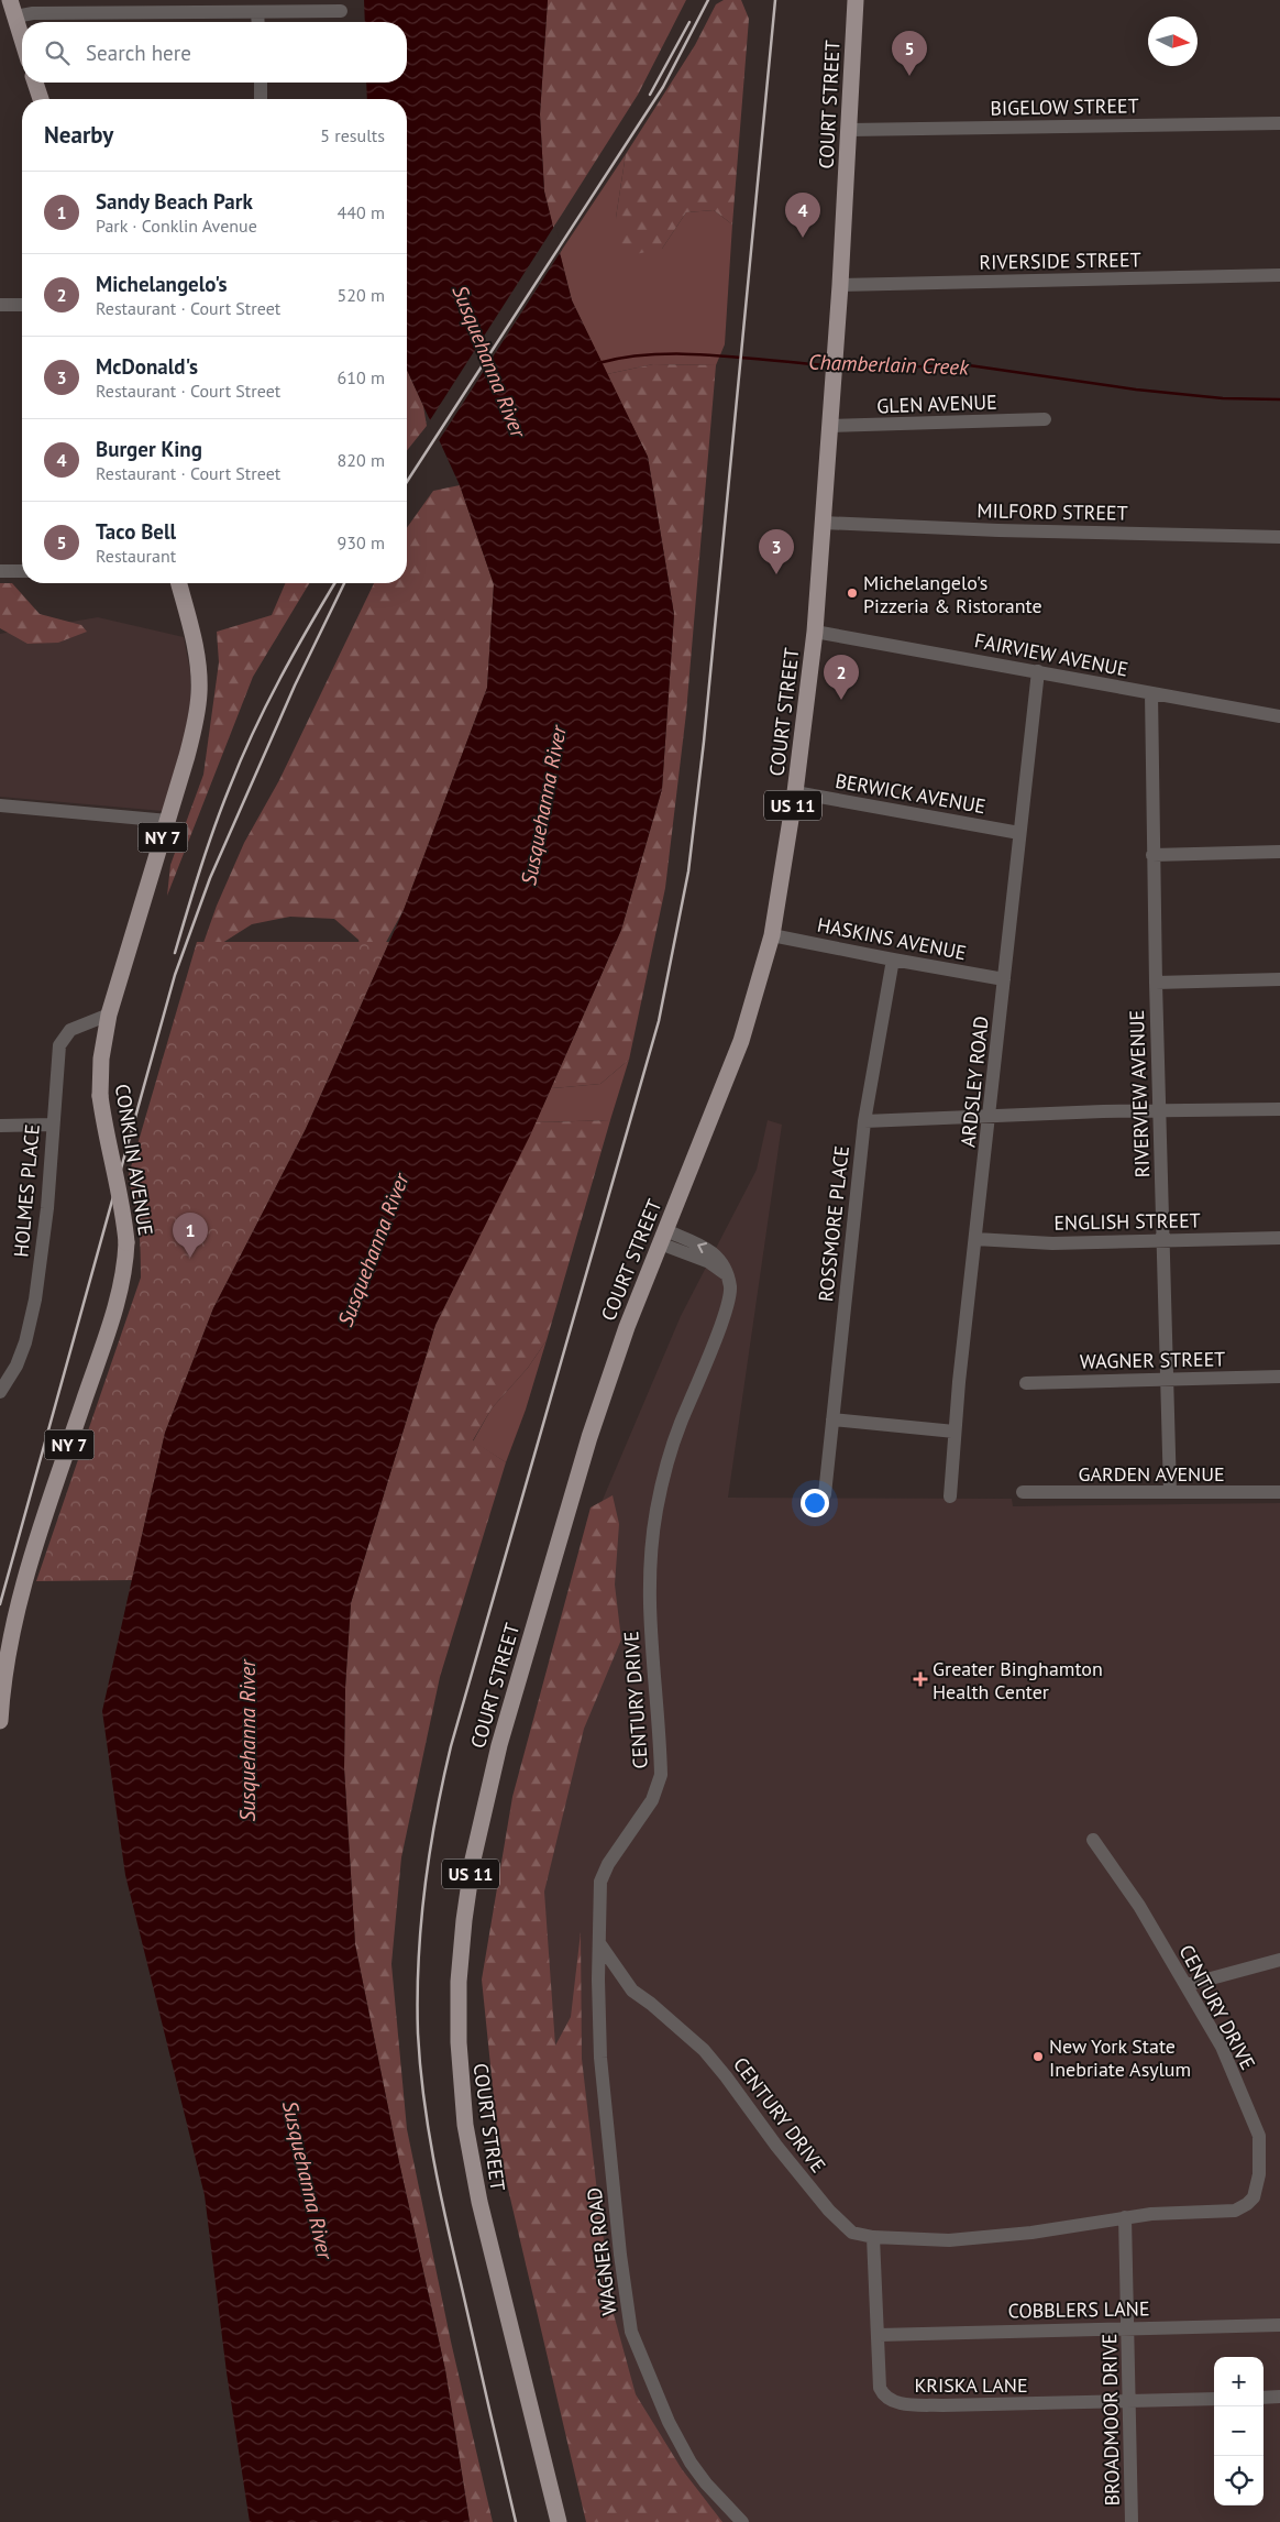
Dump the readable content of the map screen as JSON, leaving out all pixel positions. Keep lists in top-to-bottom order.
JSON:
{
  "streets": {
    "main road": [
      "COURT STREET",
      "US 11",
      "NY 7",
      "CONKLIN AVENUE"
    ],
    "street": [
      "BIGELOW STREET",
      "RIVERSIDE STREET",
      "GLEN AVENUE",
      "MILFORD STREET",
      "FAIRVIEW AVENUE",
      "BERWICK AVENUE",
      "HASKINS AVENUE",
      "ARDSLEY ROAD",
      "RIVERVIEW AVENUE",
      "HOLMES PLACE",
      "ENGLISH STREET",
      "ROSSMORE PLACE",
      "WAGNER STREET",
      "GARDEN AVENUE",
      "CENTURY DRIVE",
      "WAGNER ROAD",
      "COBBLERS LANE",
      "KRISKA LANE",
      "BROADMOOR DRIVE"
    ]
  },
  "crossings": [
    ["COURT STREET", "BIGELOW STREET"],
    ["COURT STREET", "RIVERSIDE STREET"],
    ["COURT STREET", "GLEN AVENUE"],
    ["COURT STREET", "MILFORD STREET"],
    ["COURT STREET", "FAIRVIEW AVENUE"],
    ["COURT STREET", "BERWICK AVENUE"],
    ["COURT STREET", "HASKINS AVENUE"],
    ["COURT STREET", "CENTURY DRIVE"],
    ["FAIRVIEW AVENUE", "ARDSLEY ROAD"],
    ["FAIRVIEW AVENUE", "RIVERVIEW AVENUE"],
    ["BERWICK AVENUE", "ARDSLEY ROAD"],
    ["HASKINS AVENUE", "ARDSLEY ROAD"],
    ["HASKINS AVENUE", "ROSSMORE PLACE"],
    ["ARDSLEY ROAD", "ENGLISH STREET"],
    ["RIVERVIEW AVENUE", "ENGLISH STREET"],
    ["RIVERVIEW AVENUE", "WAGNER STREET"],
    ["RIVERVIEW AVENUE", "GARDEN AVENUE"],
    ["CONKLIN AVENUE", "HOLMES PLACE"],
    ["CENTURY DRIVE", "WAGNER ROAD"],
    ["CENTURY DRIVE", "KRISKA LANE"],
    ["CENTURY DRIVE", "BROADMOOR DRIVE"],
    ["COBBLERS LANE", "KRISKA LANE"],
    ["COBBLERS LANE", "BROADMOOR DRIVE"],
    ["KRISKA LANE", "BROADMOOR DRIVE"]
  ],
  "water": ["Susquehanna River", "Chamberlain Creek"],
  "places": {
    "other": ["Michelangelo's Pizzeria & Ristorante", "New York State Inebriate Asylum"],
    "health": ["Greater Binghamton Health Center"]
  },
  "north": "right",
  "page": {
    "search": "Search here",
    "pins": [
      "5",
      "4",
      "3",
      "2",
      "1"
    ],
    "heading": ["Nearby", "5 results"],
    "list": [
      {
        "mark": "1",
        "name": "Sandy Beach Park",
        "note": "Park · Conklin Avenue",
        "value": "440 m"
      },
      {
        "mark": "2",
        "name": "Michelangelo's",
        "note": "Restaurant · Court Street",
        "value": "520 m"
      },
      {
        "mark": "3",
        "name": "McDonald's",
        "note": "Restaurant · Court Street",
        "value": "610 m"
      },
      {
        "mark": "4",
        "name": "Burger King",
        "note": "Restaurant · Court Street",
        "value": "820 m"
      },
      {
        "mark": "5",
        "name": "Taco Bell",
        "note": "Restaurant",
        "value": "930 m"
      }
    ],
    "map_buttons": ["+", "−"]
  }
}
